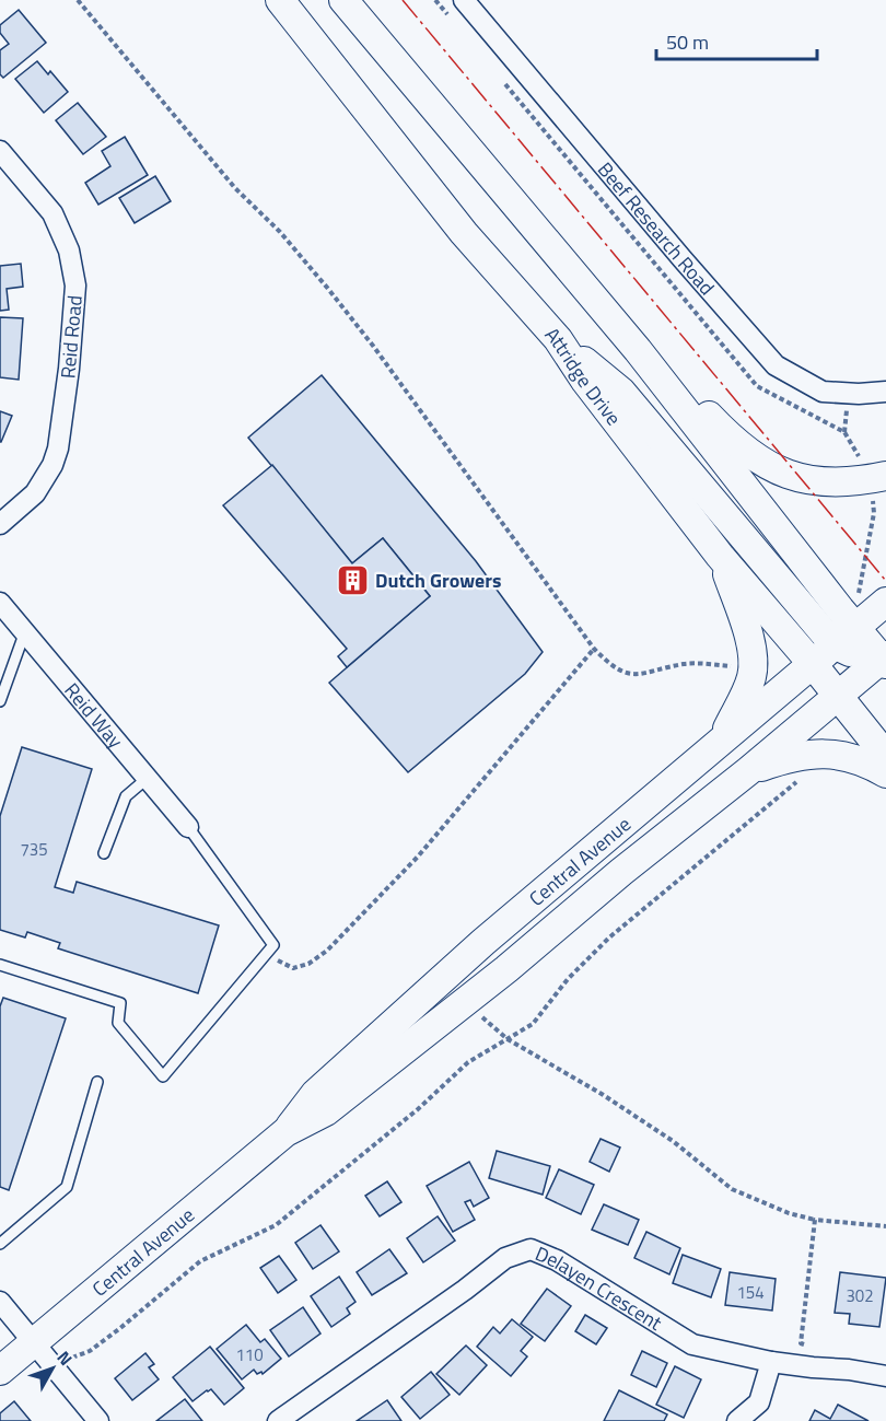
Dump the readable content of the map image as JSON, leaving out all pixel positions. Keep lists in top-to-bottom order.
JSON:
{
  "streets": {
    "main road": ["Attridge Drive", "Central Avenue"],
    "street": [
      "Beef Research Road",
      "Reid Road",
      "Reid Way",
      "Delayen Crescent"
    ]
  },
  "crossings": [
    ["Attridge Drive", "Central Avenue"]
  ],
  "places": {
    "building": ["Dutch Growers"]
  },
  "house_numbers": [
    "735",
    "154",
    "302",
    "110"
  ],
  "scale_bar": "50 m",
  "north": "top right"
}
